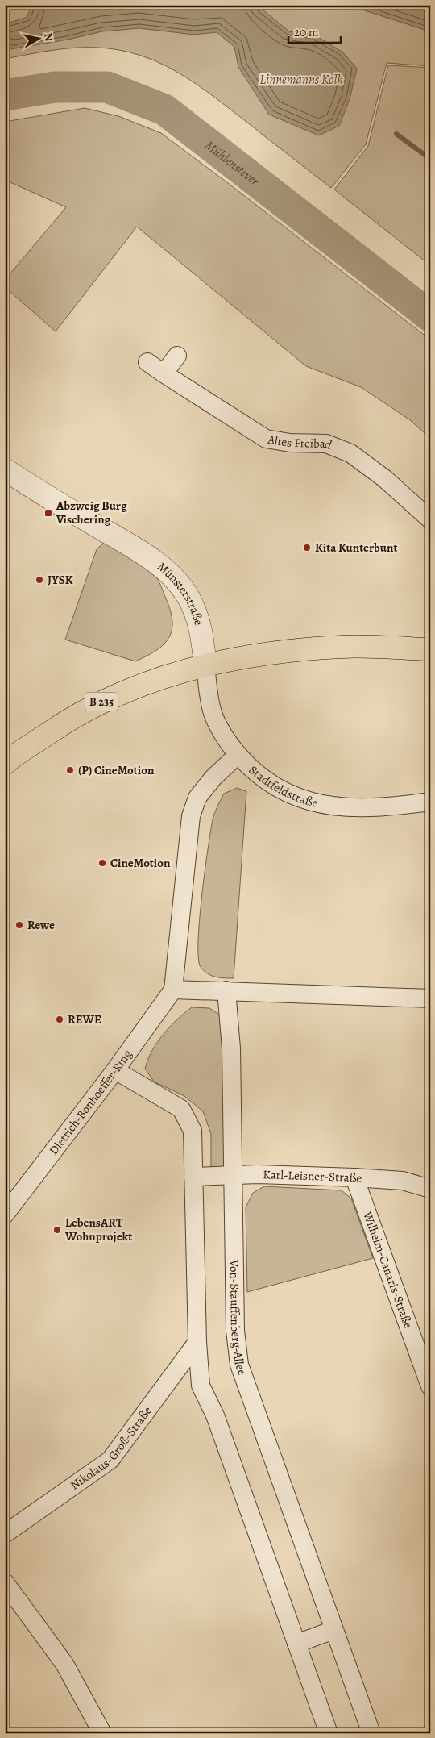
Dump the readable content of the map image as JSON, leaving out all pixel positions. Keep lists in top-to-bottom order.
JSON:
{
  "streets": {
    "main road": ["B 235"],
    "street": [
      "Altes Freibad",
      "Münsterstraße",
      "Stadtfeldstraße",
      "Dietrich-Bonhoeffer-Ring",
      "Karl-Leisner-Straße",
      "Wilhelm-Canaris-Straße",
      "Von-Stauffenberg-Allee",
      "Nikolaus-Groß-Straße"
    ]
  },
  "crossings": [
    ["Münsterstraße", "B 235"],
    ["Münsterstraße", "Stadtfeldstraße"],
    ["B 235", "Stadtfeldstraße"],
    ["Stadtfeldstraße", "Dietrich-Bonhoeffer-Ring"],
    ["Karl-Leisner-Straße", "Wilhelm-Canaris-Straße"],
    ["Karl-Leisner-Straße", "Von-Stauffenberg-Allee"]
  ],
  "water": ["Linnemanns Kolk", "Mühlenstever"],
  "places": {
    "transit": ["Abzweig Burg Vischering"],
    "other": [
      "Kita Kunterbunt",
      "JYSK",
      "(P) CineMotion",
      "CineMotion",
      "Rewe",
      "REWE",
      "LebensART Wohnprojekt"
    ]
  },
  "scale_bar": "20 m",
  "north": "right"
}
